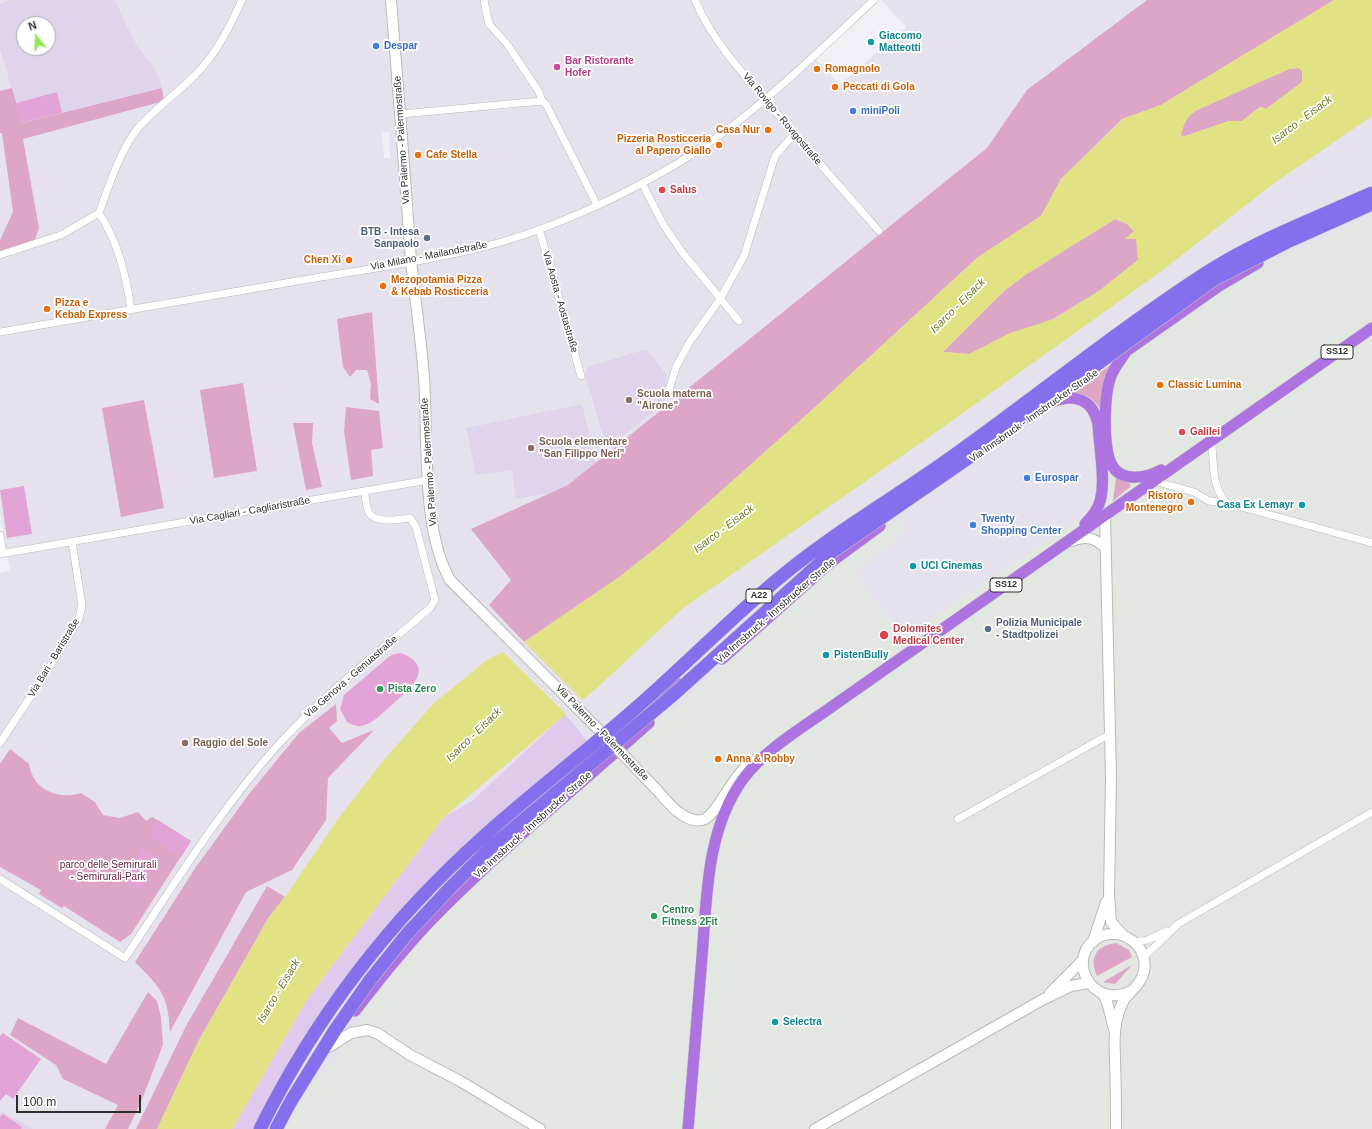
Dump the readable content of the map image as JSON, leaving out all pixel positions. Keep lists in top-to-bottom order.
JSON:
{
  "streets": {
    "highway": ["A22"],
    "main road": ["Via Palermo - Palermostraße", "SS12", "Via Innsbruck - Innsbrucker Straße"],
    "street": [
      "Via Rovigo - Rovigostraße",
      "Via Milano - Mailandstraße",
      "Via Aosta - Aostastraße",
      "Via Cagliari - Cagliaristraße",
      "Via Bari - Baristraße",
      "Via Genova - Genuastraße"
    ]
  },
  "crossings": [
    ["Via Rovigo - Rovigostraße", "Via Milano - Mailandstraße"],
    ["Via Palermo - Palermostraße", "Via Milano - Mailandstraße"],
    ["Via Palermo - Palermostraße", "SS12"],
    ["Via Palermo - Palermostraße", "Via Cagliari - Cagliaristraße"],
    ["Via Milano - Mailandstraße", "Via Aosta - Aostastraße"],
    ["Via Cagliari - Cagliaristraße", "Via Bari - Baristraße"],
    ["Via Cagliari - Cagliaristraße", "Via Genova - Genuastraße"]
  ],
  "water": ["Isarco - Eisack"],
  "parks": ["parco delle Semirurali - Semirurali-Park"],
  "places": [
    "Giacomo Matteotti",
    "Despar",
    "Bar Ristorante Hofer",
    "Romagnolo",
    "Peccati di Gola",
    "miniPoli",
    "Casa Nur",
    "Pizzeria Rosticceria al Papero Giallo",
    "Cafe Stella",
    "Salus",
    "BTB - Intesa Sanpaolo",
    "Chen Xi",
    "Mezopotamia Pizza & Kebab Rosticceria",
    "Pizza e Kebab Express",
    "Classic Lumina",
    "Scuola materna \"Airone\"",
    "Galilei",
    "Scuola elementare \"San Filippo Neri\"",
    "Eurospar",
    "Ristoro Montenegro",
    "Casa Ex Lemayr",
    "Twenty Shopping Center",
    "UCI Cinemas",
    "Polizia Municipale - Stadtpolizei",
    "Dolomites Medical Center",
    "PistenBully",
    "Pista Zero",
    "Raggio del Sole",
    "Anna & Robby",
    "Centro Fitness 2Fit",
    "Selectra"
  ],
  "scale_bar": "100 m",
  "north": "top"
}
